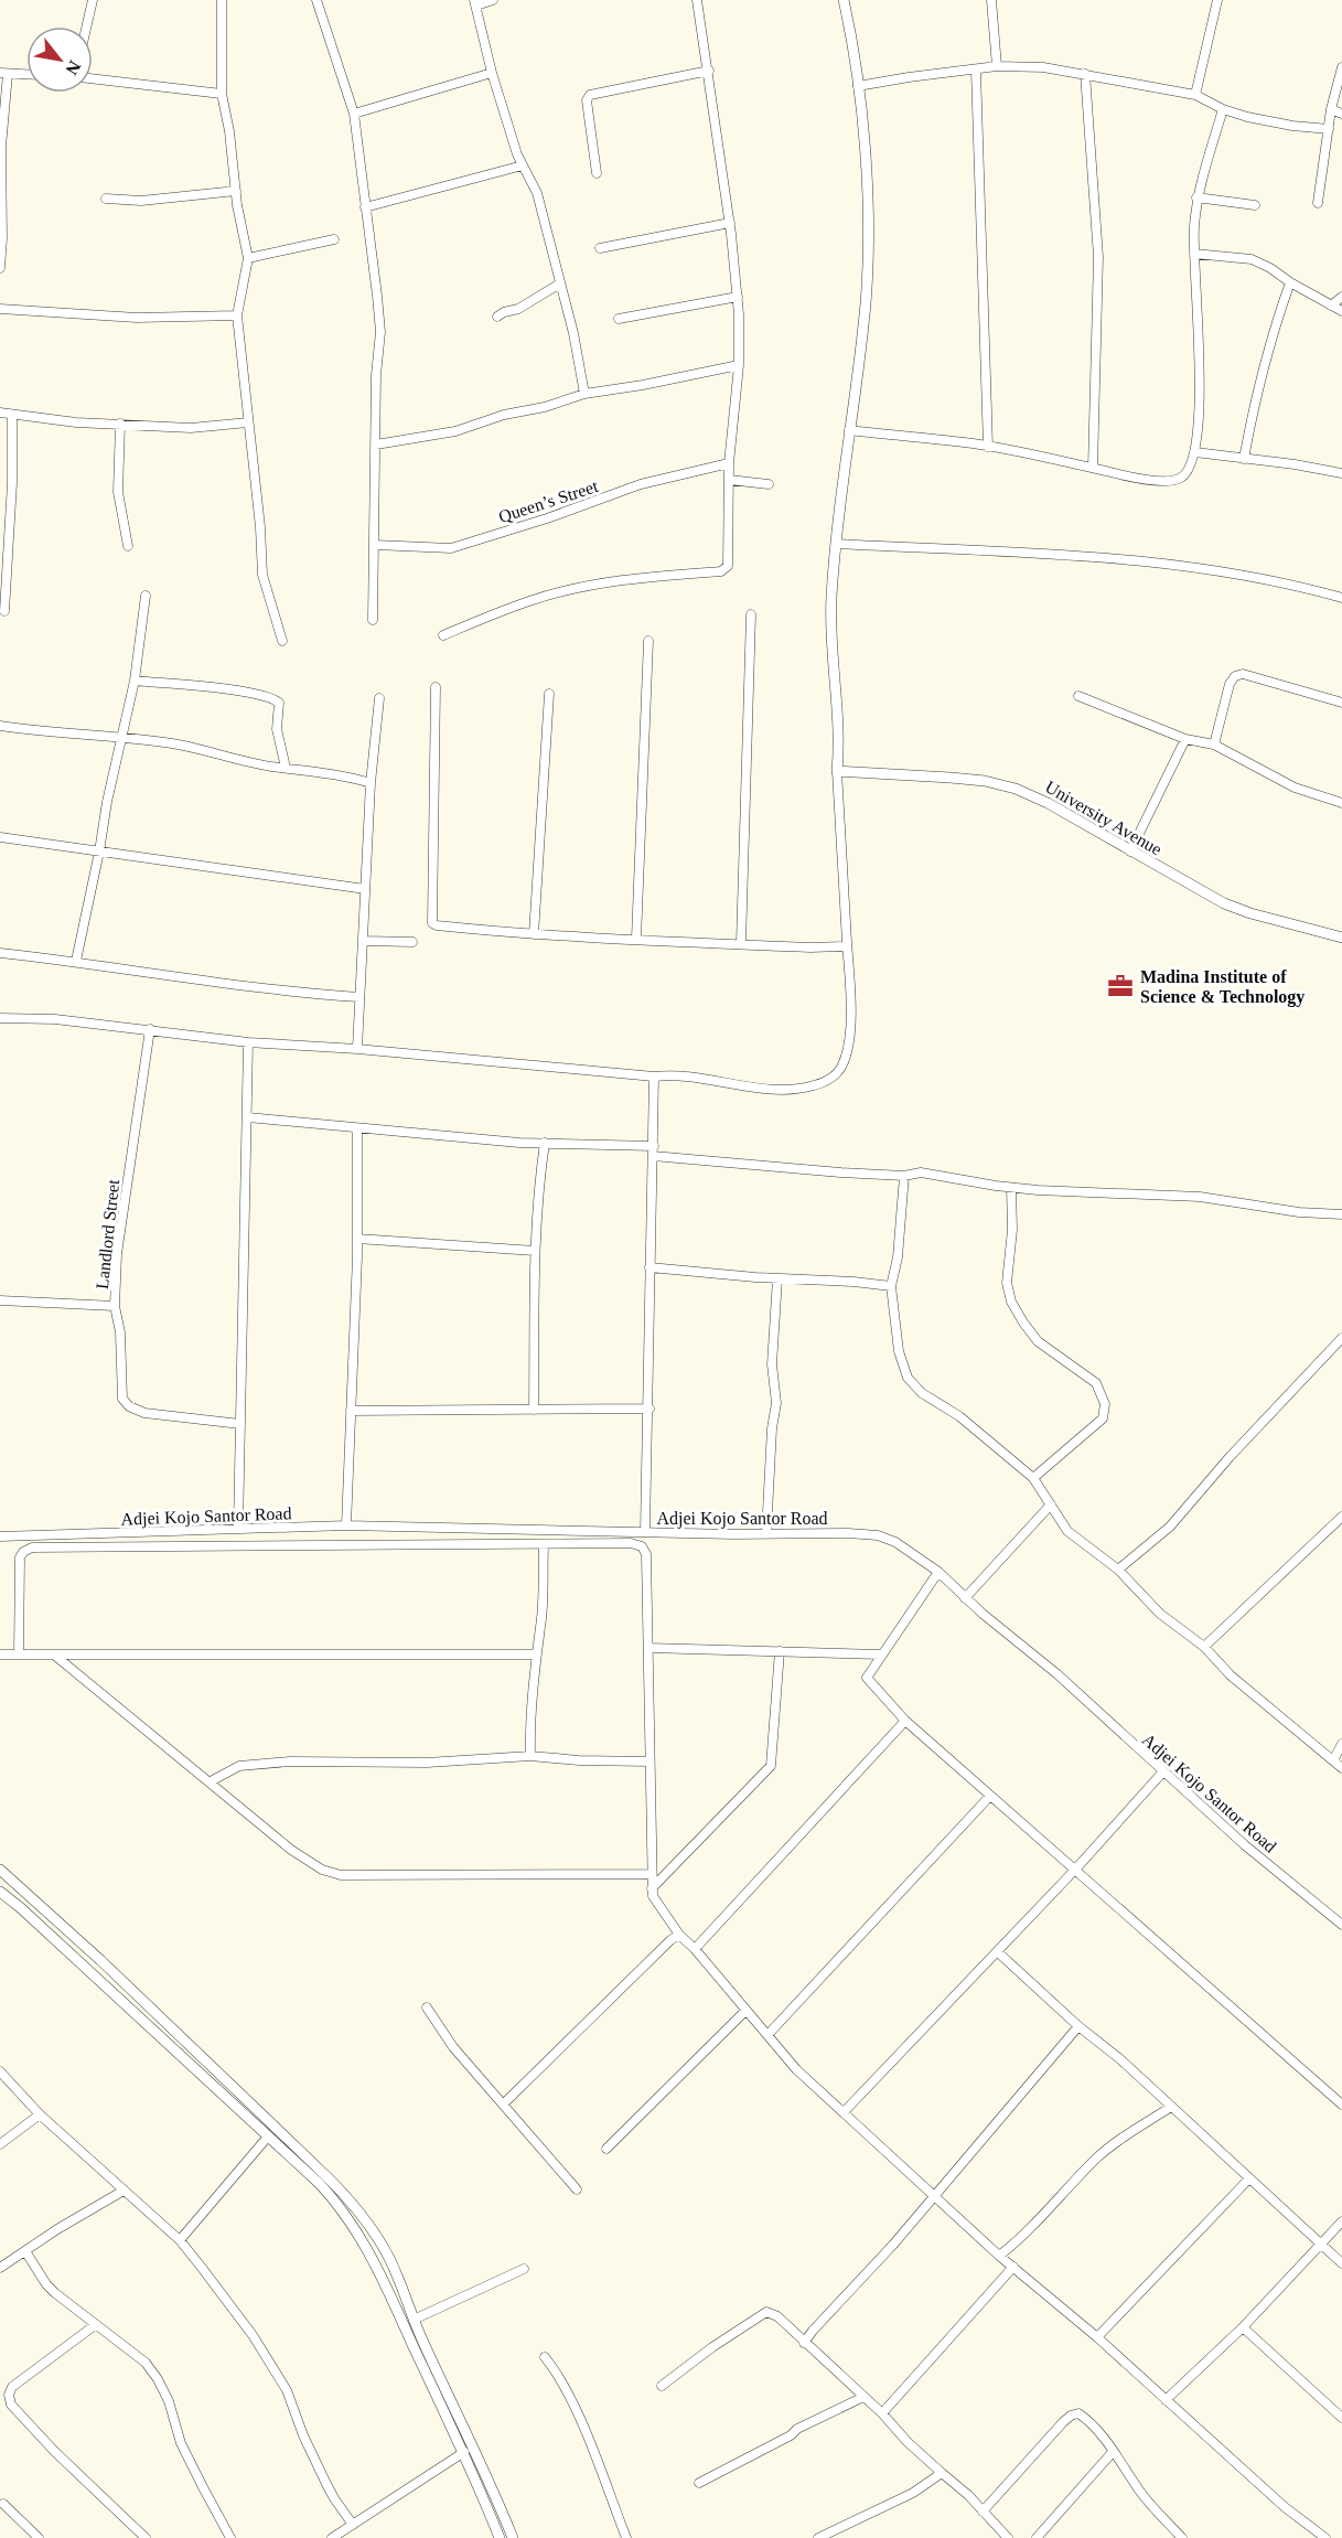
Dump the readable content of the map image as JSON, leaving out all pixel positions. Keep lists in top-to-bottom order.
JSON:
{
  "streets": {
    "street": [
      "Queen’s Street",
      "University Avenue",
      "Landlord Street",
      "Adjei Kojo Santor Road"
    ]
  },
  "places": {
    "office": ["Madina Institute of Science & Technology"]
  },
  "north": "bottom right"
}
